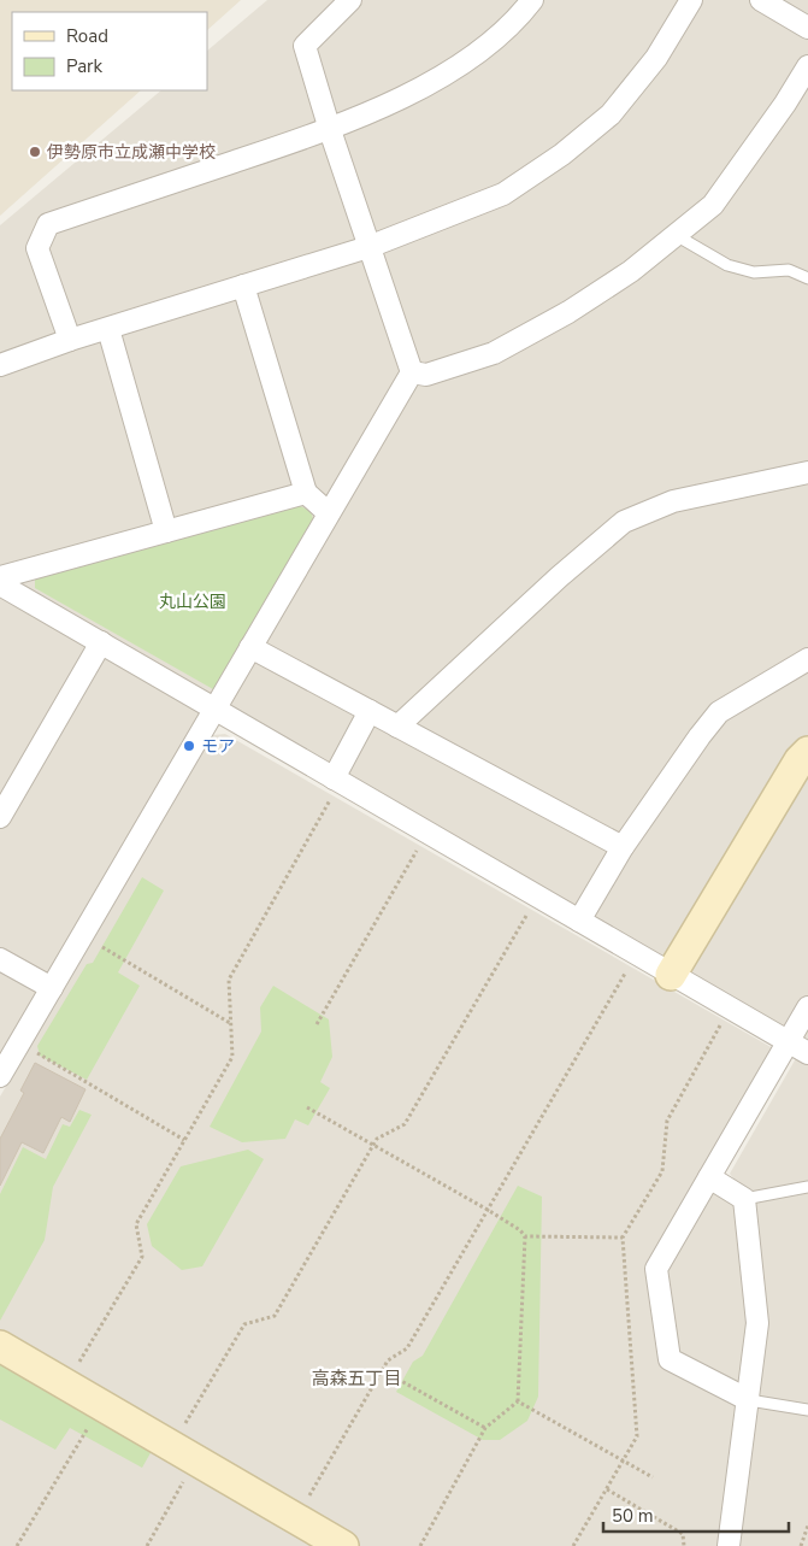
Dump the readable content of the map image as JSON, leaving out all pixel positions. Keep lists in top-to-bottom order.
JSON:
{
  "districts": ["高森五丁目"],
  "parks": ["丸山公園"],
  "places": ["伊勢原市立成瀬中学校", "モア"],
  "legend": ["Road", "Park"],
  "scale_bar": "50 m"
}
